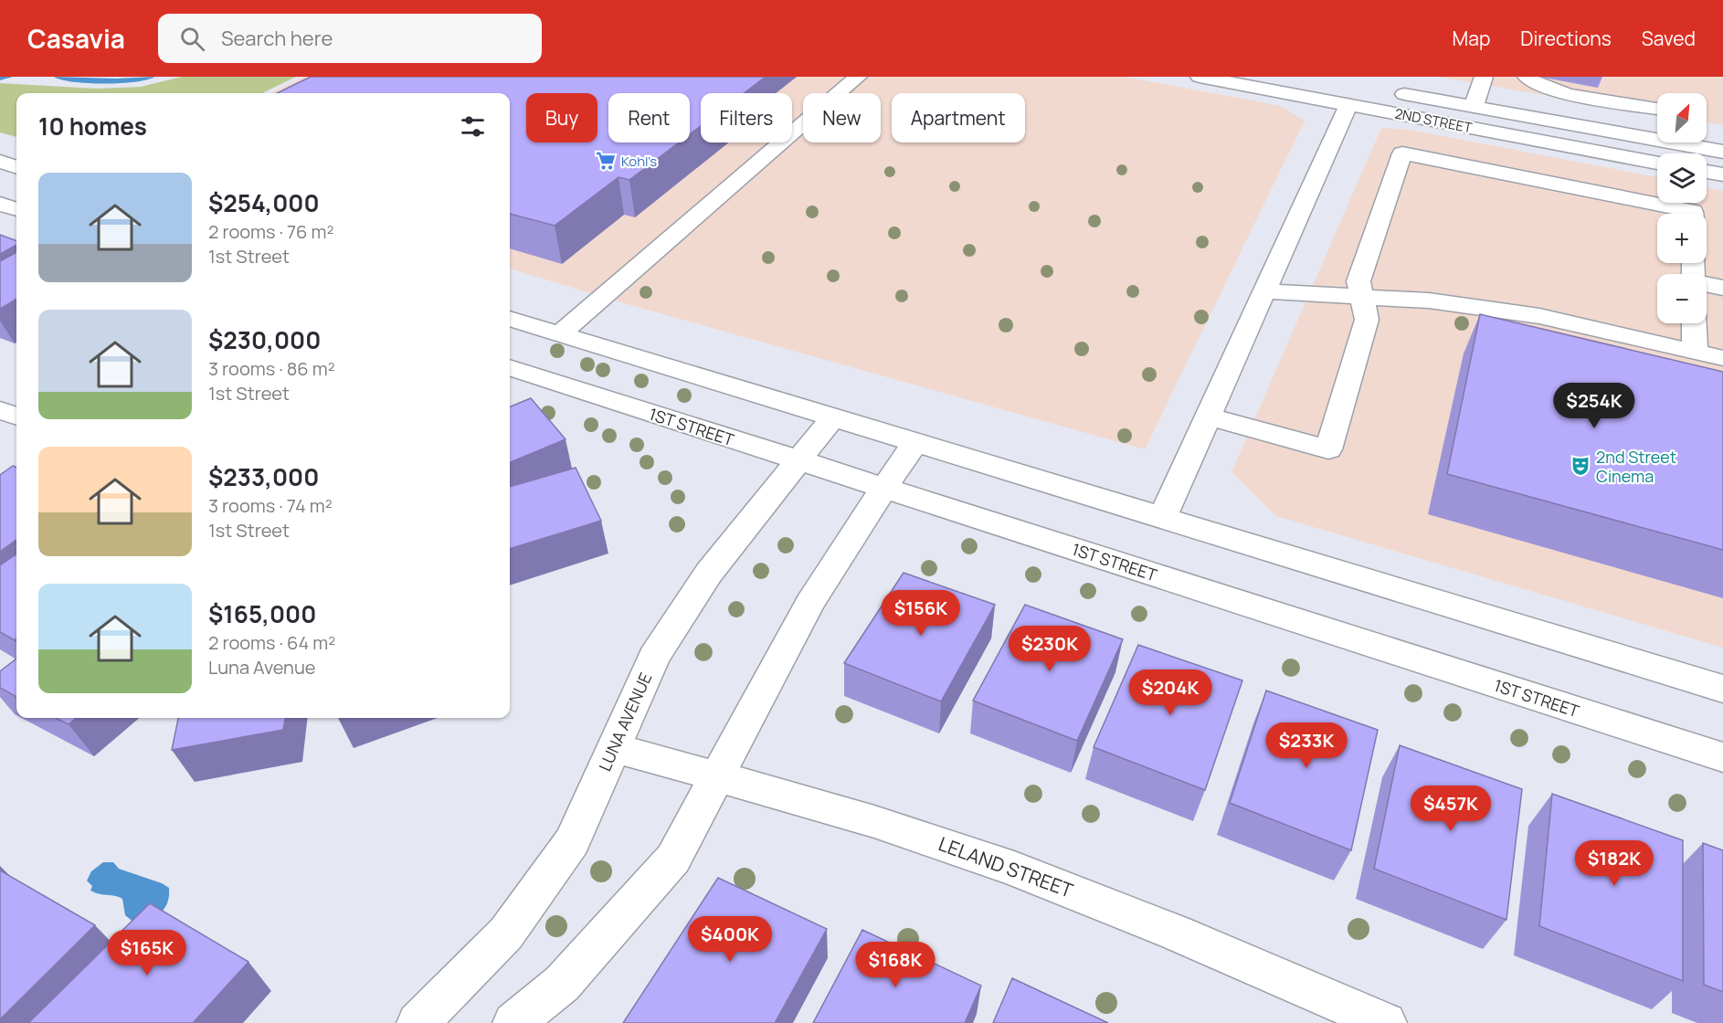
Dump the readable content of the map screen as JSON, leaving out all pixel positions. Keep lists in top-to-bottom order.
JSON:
{
  "streets": {
    "street": [
      "2ND STREET",
      "1ST STREET",
      "LUNA AVENUE",
      "LELAND STREET"
    ]
  },
  "crossings": [
    ["1ST STREET", "LUNA AVENUE"],
    ["LUNA AVENUE", "LELAND STREET"]
  ],
  "places": {
    "supermarket": ["Kohl's"],
    "theatre": ["2nd Street Cinema"]
  },
  "north": "top right",
  "page": {
    "header": "Casavia",
    "search": "Search here",
    "nav": ["Map", "Directions", "Saved"],
    "map_buttons": ["+", "−"],
    "chip": [
      "Buy",
      "Rent",
      "Filters",
      "New",
      "Apartment"
    ],
    "heading": "10 homes",
    "list": [
      {
        "name": "$254,000",
        "note": "2 rooms · 76 m² · 1st Street"
      },
      {
        "name": "$230,000",
        "note": "3 rooms · 86 m² · 1st Street"
      },
      {
        "name": "$233,000",
        "note": "3 rooms · 74 m² · 1st Street"
      },
      {
        "name": "$165,000",
        "note": "2 rooms · 64 m² · Luna Avenue"
      }
    ],
    "price": [
      "$254K",
      "$156K",
      "$230K",
      "$204K",
      "$233K",
      "$457K",
      "$182K",
      "$400K",
      "$165K",
      "$168K"
    ]
  }
}
